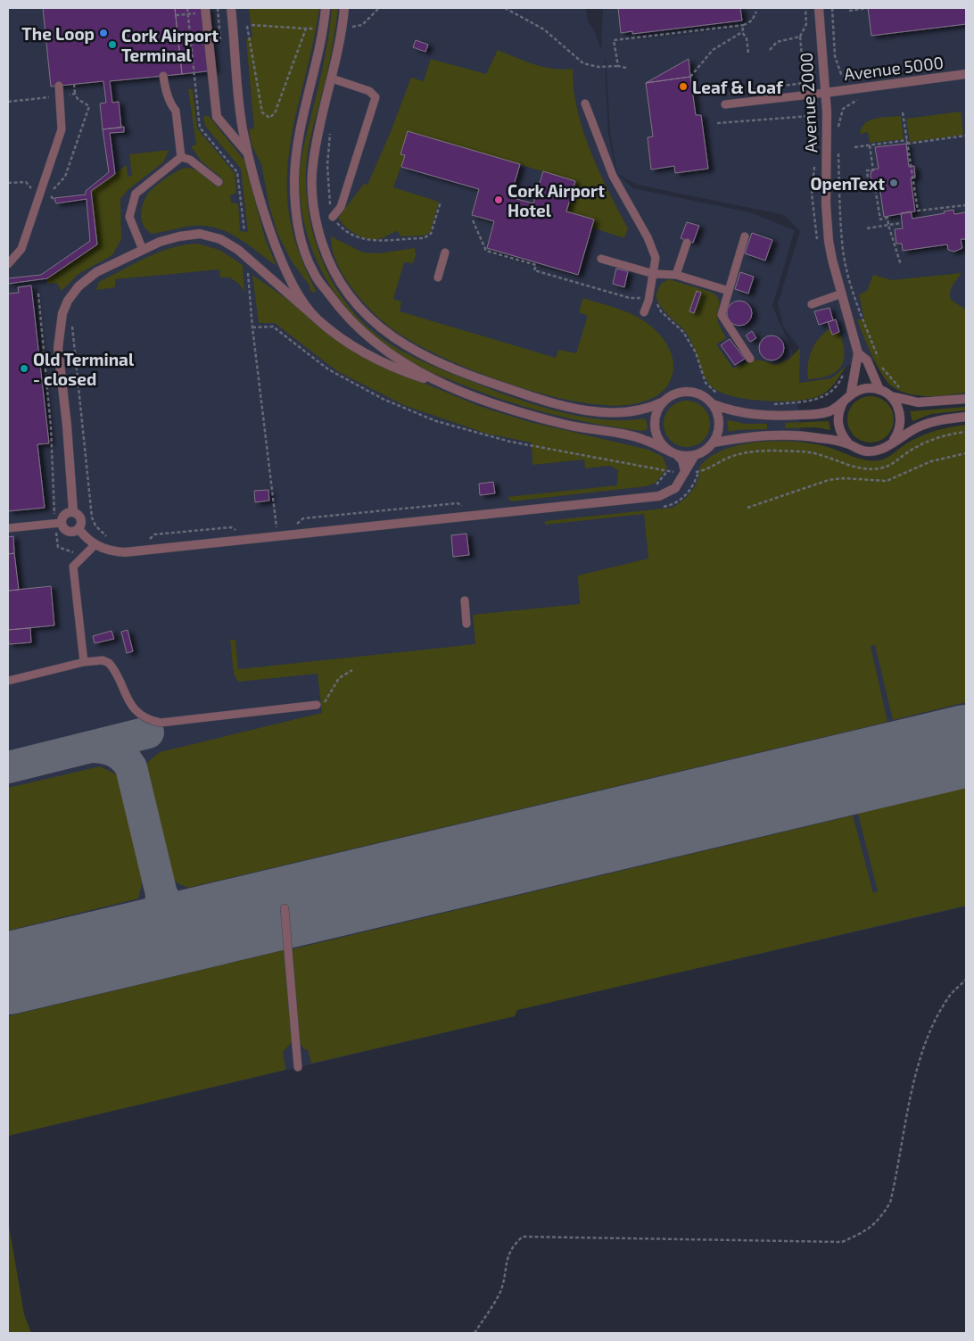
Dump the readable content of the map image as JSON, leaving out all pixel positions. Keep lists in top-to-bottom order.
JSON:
{
  "streets": {
    "street": ["Avenue 5000", "Avenue 2000"]
  },
  "crossings": [
    ["Avenue 5000", "Avenue 2000"]
  ],
  "places": [
    "The Loop",
    "Cork Airport Terminal",
    "Leaf & Loaf",
    "OpenText",
    "Cork Airport Hotel",
    "Old Terminal - closed"
  ]
}
